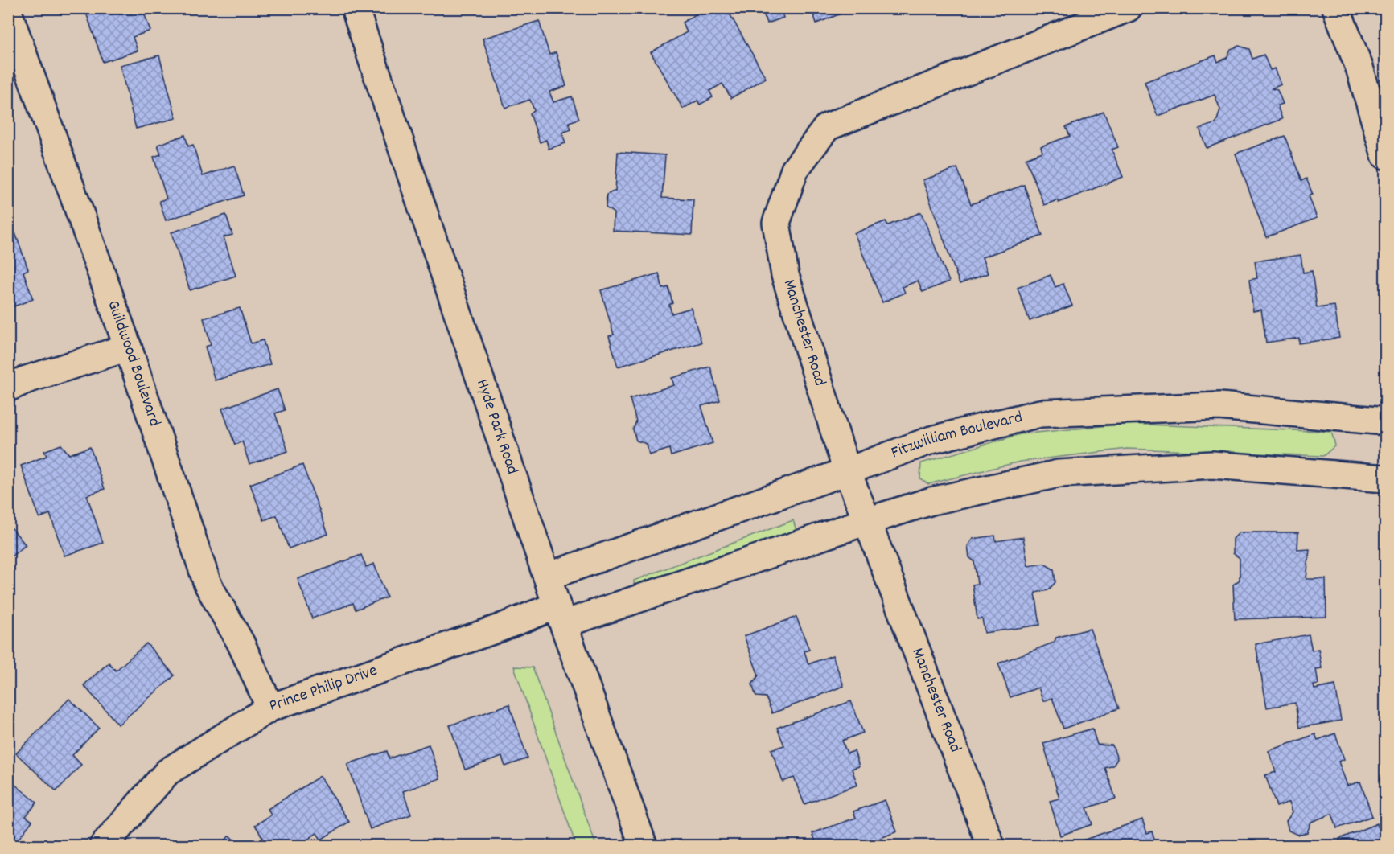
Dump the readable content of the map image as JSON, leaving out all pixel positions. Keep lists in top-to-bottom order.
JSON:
{
  "streets": {
    "street": [
      "Manchester Road",
      "Guildwood Boulevard",
      "Hyde Park Road",
      "Fitzwilliam Boulevard",
      "Prince Philip Drive"
    ]
  },
  "crossings": [
    ["Manchester Road", "Fitzwilliam Boulevard"],
    ["Guildwood Boulevard", "Prince Philip Drive"],
    ["Hyde Park Road", "Fitzwilliam Boulevard"],
    ["Hyde Park Road", "Prince Philip Drive"]
  ]
}
